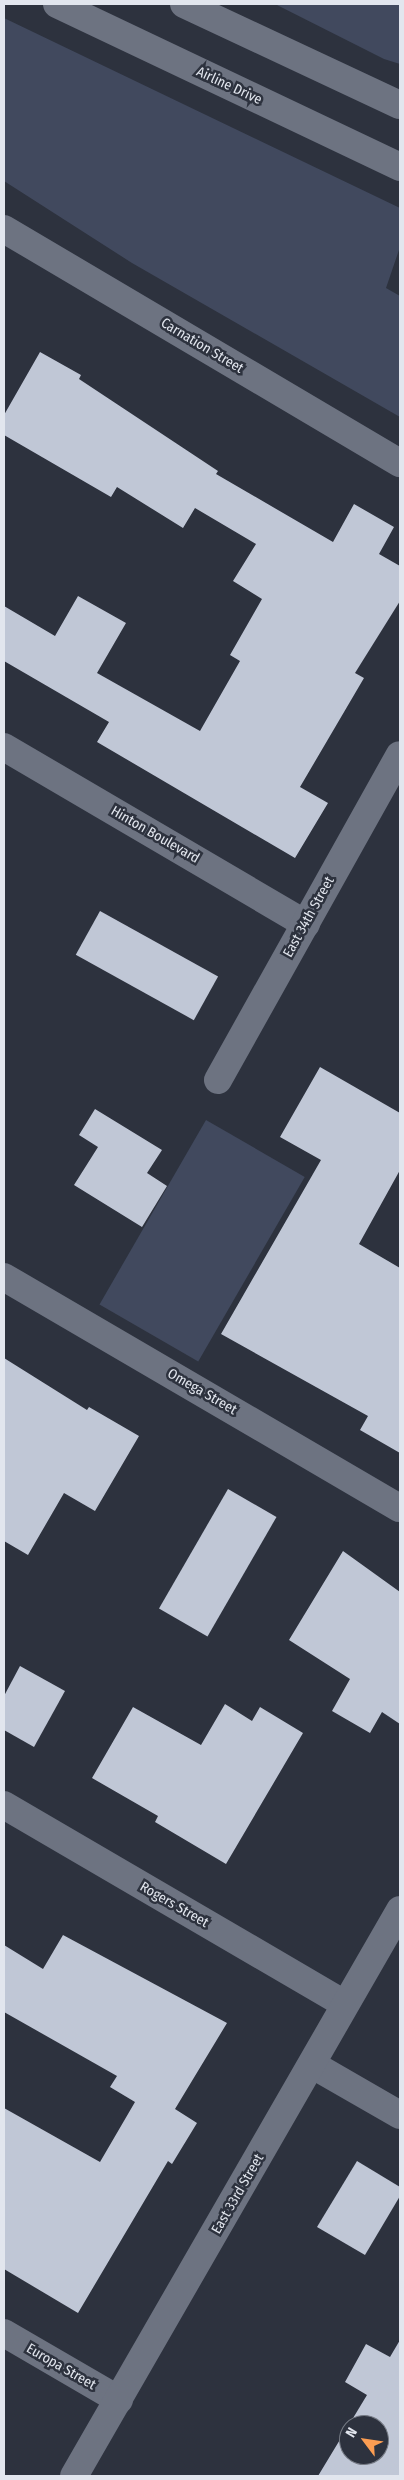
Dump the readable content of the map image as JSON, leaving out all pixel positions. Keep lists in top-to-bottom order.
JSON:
{
  "streets": {
    "street": [
      "Airline Drive",
      "Carnation Street",
      "Hinton Boulevard",
      "East 34th Street",
      "Omega Street",
      "Rogers Street",
      "East 33rd Street",
      "Europa Street"
    ]
  },
  "crossings": [
    ["Hinton Boulevard", "East 34th Street"],
    ["Rogers Street", "East 33rd Street"],
    ["East 33rd Street", "Europa Street"]
  ],
  "north": "top left"
}
